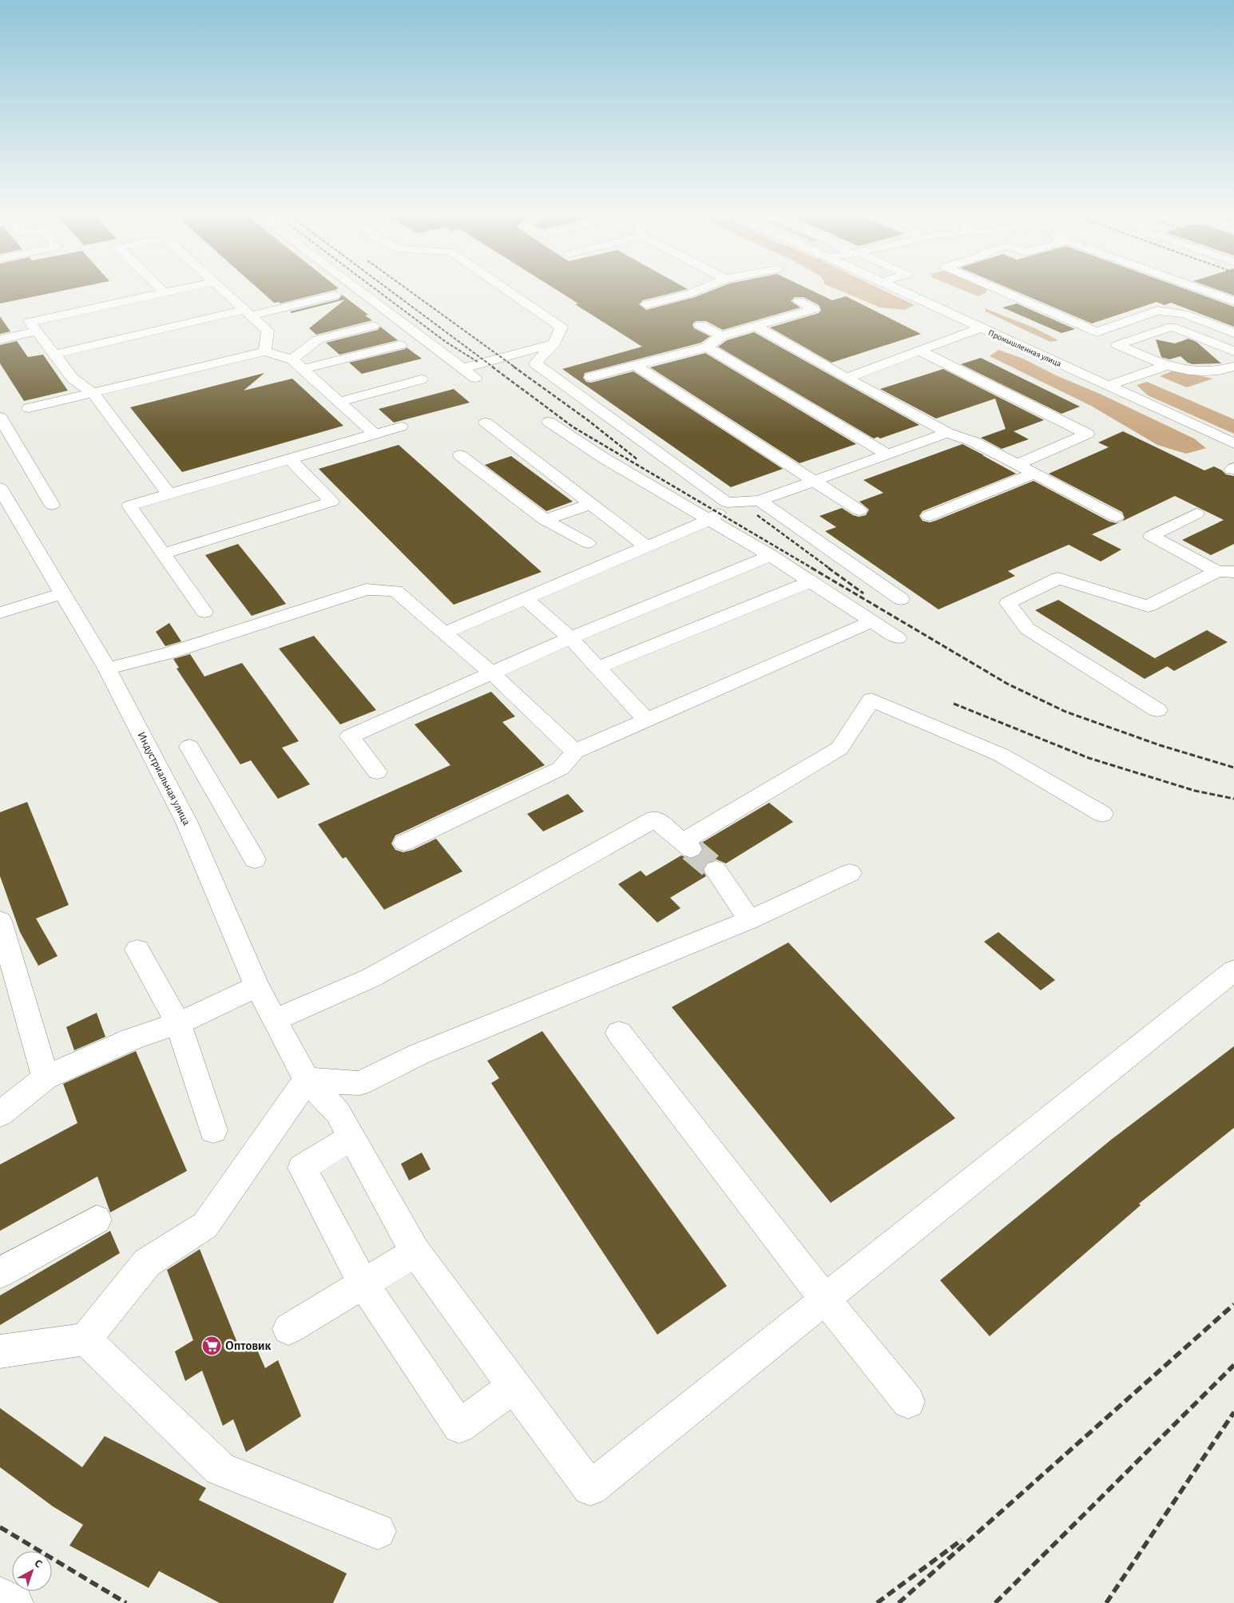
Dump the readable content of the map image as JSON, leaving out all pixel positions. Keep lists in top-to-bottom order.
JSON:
{
  "streets": {
    "street": ["Промышленная улица", "Индустриальная улица"]
  },
  "places": {
    "supermarket": ["Оптовик"]
  },
  "north": "top right"
}
